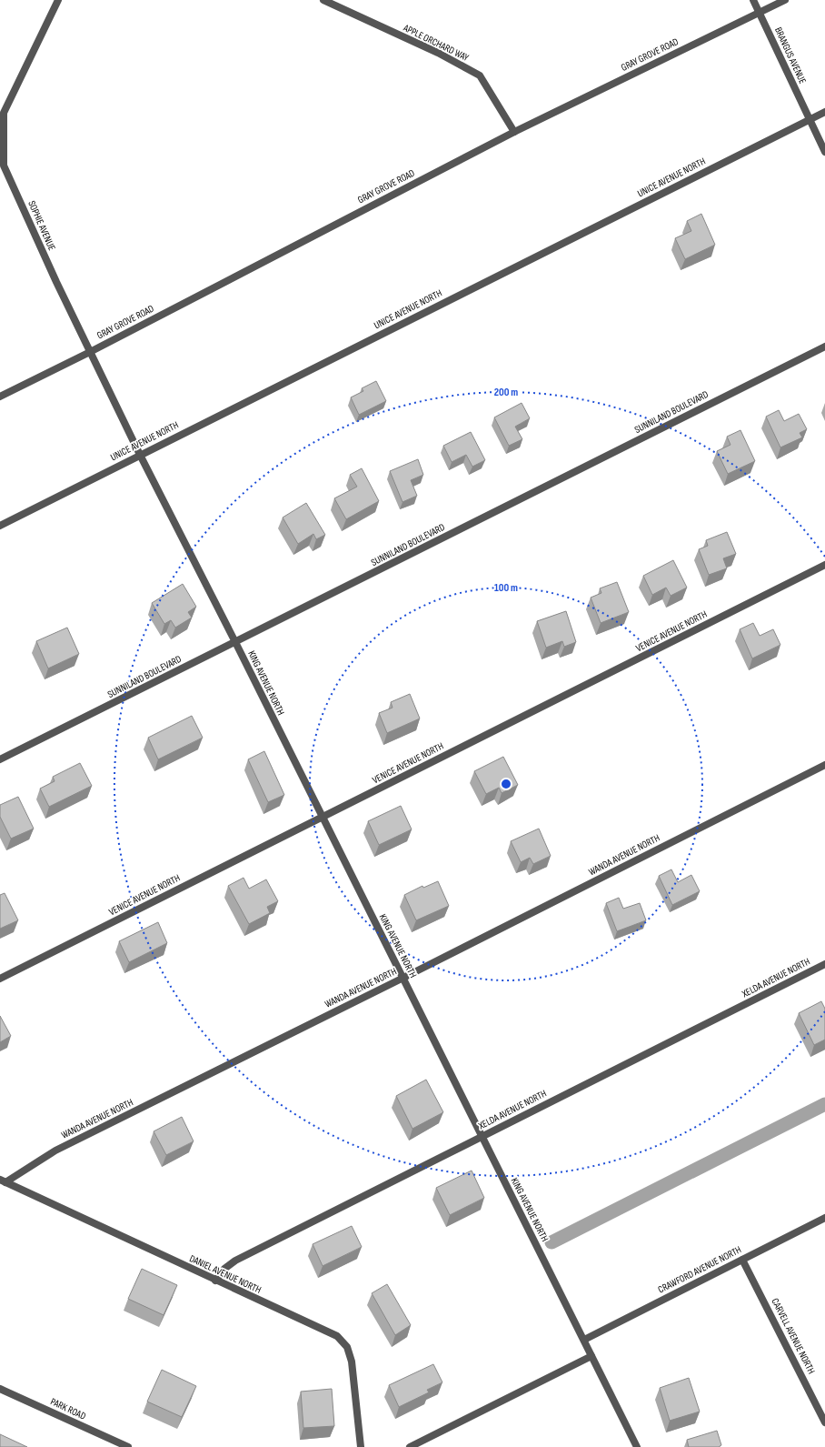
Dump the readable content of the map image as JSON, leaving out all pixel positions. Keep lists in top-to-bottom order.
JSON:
{
  "streets": {
    "street": [
      "APPLE ORCHARD WAY",
      "GRAY GROVE ROAD",
      "BRANGUS AVENUE",
      "UNICE AVENUE NORTH",
      "SOPHIE AVENUE",
      "SUNNILAND BOULEVARD",
      "VENICE AVENUE NORTH",
      "KING AVENUE NORTH",
      "WANDA AVENUE NORTH",
      "XELDA AVENUE NORTH",
      "CRAWFORD AVENUE NORTH",
      "DANIEL AVENUE NORTH",
      "CARVELL AVENUE NORTH",
      "PARK ROAD"
    ]
  },
  "crossings": [
    ["APPLE ORCHARD WAY", "GRAY GROVE ROAD"],
    ["GRAY GROVE ROAD", "BRANGUS AVENUE"],
    ["GRAY GROVE ROAD", "SOPHIE AVENUE"],
    ["BRANGUS AVENUE", "UNICE AVENUE NORTH"],
    ["UNICE AVENUE NORTH", "SOPHIE AVENUE"],
    ["UNICE AVENUE NORTH", "KING AVENUE NORTH"],
    ["SOPHIE AVENUE", "KING AVENUE NORTH"],
    ["SUNNILAND BOULEVARD", "KING AVENUE NORTH"],
    ["VENICE AVENUE NORTH", "KING AVENUE NORTH"],
    ["KING AVENUE NORTH", "WANDA AVENUE NORTH"],
    ["KING AVENUE NORTH", "XELDA AVENUE NORTH"],
    ["KING AVENUE NORTH", "CRAWFORD AVENUE NORTH"],
    ["WANDA AVENUE NORTH", "DANIEL AVENUE NORTH"],
    ["XELDA AVENUE NORTH", "DANIEL AVENUE NORTH"],
    ["CRAWFORD AVENUE NORTH", "CARVELL AVENUE NORTH"]
  ],
  "rings": ["200 m", "100 m"]
}
